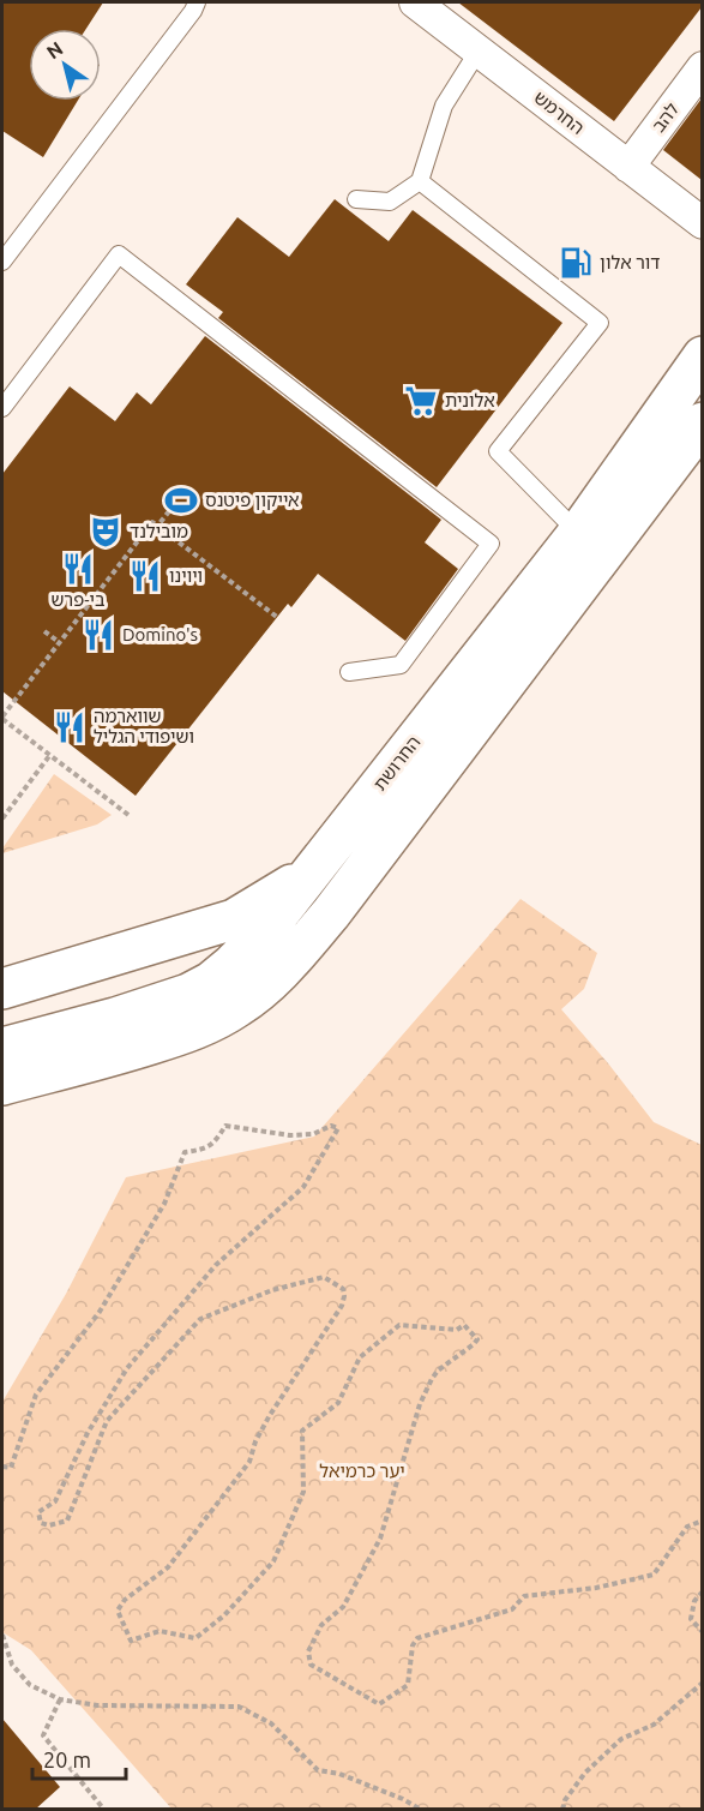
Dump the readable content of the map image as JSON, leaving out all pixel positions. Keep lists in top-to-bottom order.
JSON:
{
  "streets": {
    "street": ["החרמש", "להב", "החרושת"]
  },
  "crossings": [
    ["החרמש", "להב"]
  ],
  "parks": ["יער כרמיאל"],
  "places": {
    "fuel station": ["דור אלון"],
    "supermarket": ["אלונית"],
    "sports": ["אייקון פיטנס"],
    "theatre": ["מובילנד"],
    "restaurant": [
      "בי-פרש",
      "ויוינו",
      "Domino's",
      "שווארמה ושיפודי הגליל"
    ]
  },
  "scale_bar": "20 m",
  "north": "top left"
}
